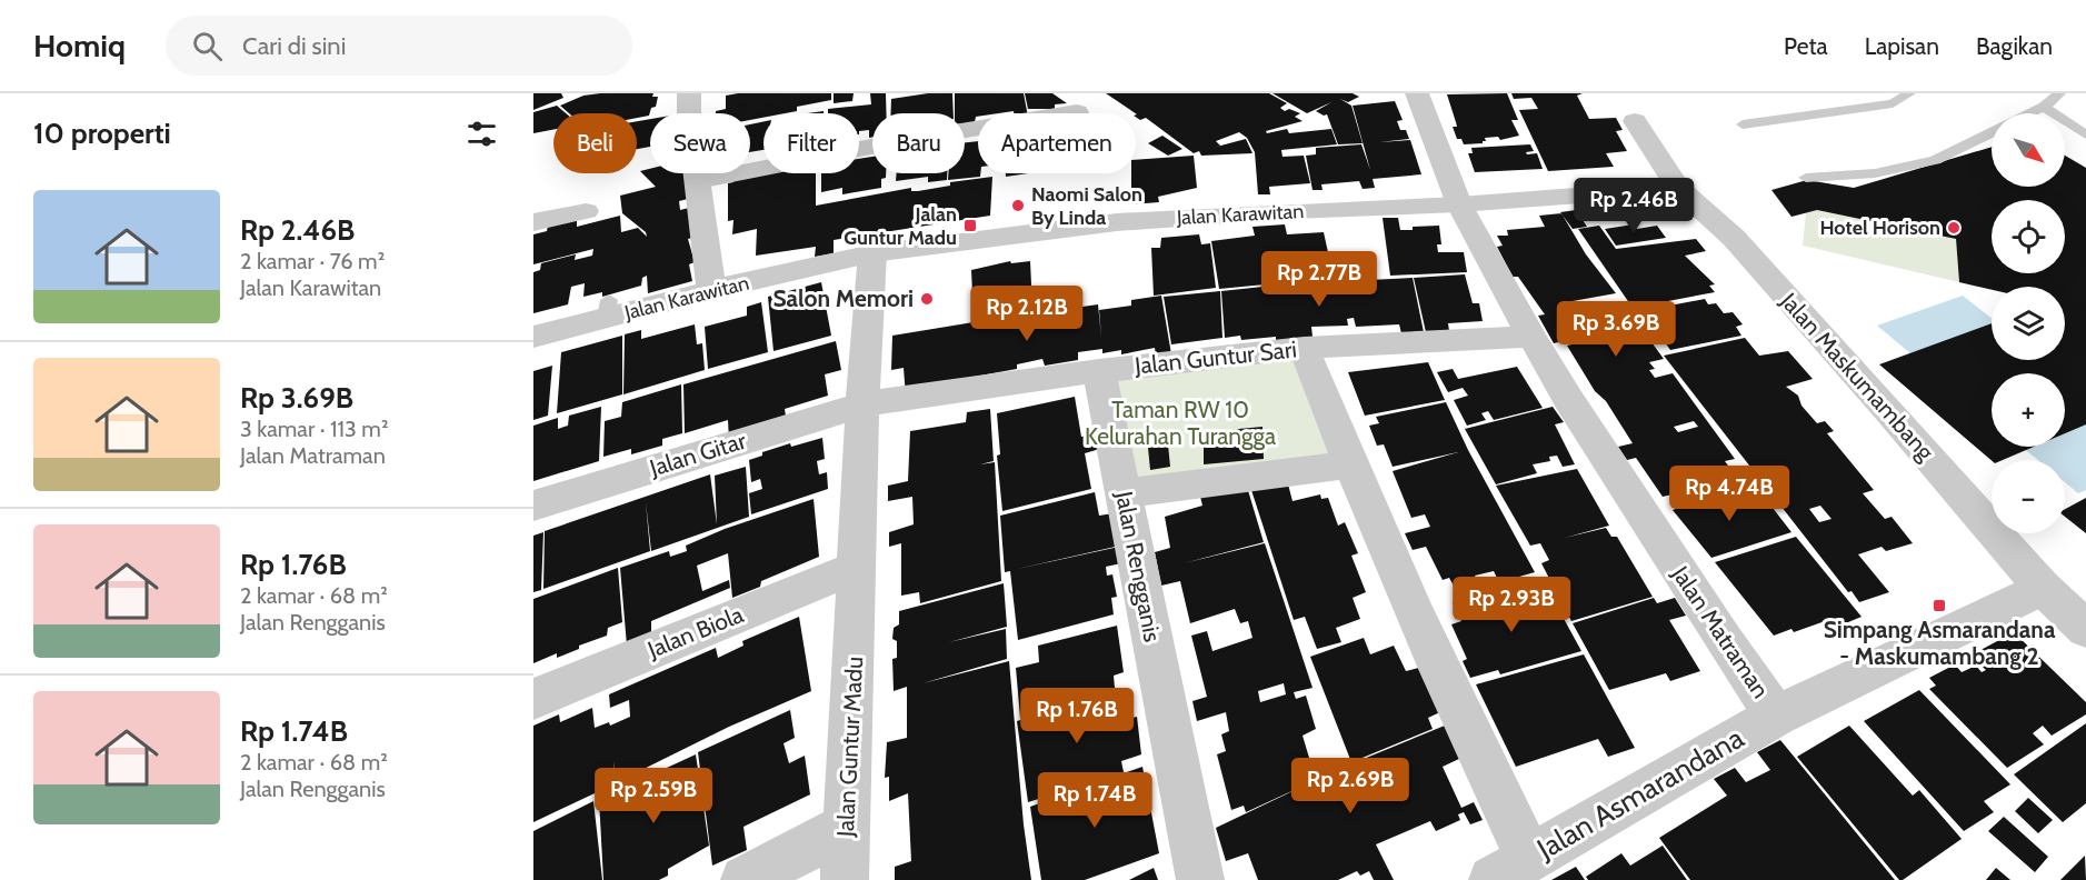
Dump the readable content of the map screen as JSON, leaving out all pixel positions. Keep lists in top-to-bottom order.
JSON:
{
  "streets": {
    "street": [
      "Jalan Karawitan",
      "Jalan Guntur Sari",
      "Jalan Maskumambang",
      "Jalan Gitar",
      "Jalan Rengganis",
      "Jalan Biola",
      "Jalan Matraman",
      "Jalan Guntur Madu",
      "Jalan Asmarandana"
    ]
  },
  "crossings": [
    ["Jalan Karawitan", "Jalan Maskumambang"],
    ["Jalan Karawitan", "Jalan Matraman"],
    ["Jalan Karawitan", "Jalan Guntur Madu"],
    ["Jalan Guntur Sari", "Jalan Gitar"],
    ["Jalan Guntur Sari", "Jalan Rengganis"],
    ["Jalan Guntur Sari", "Jalan Matraman"],
    ["Jalan Guntur Sari", "Jalan Guntur Madu"],
    ["Jalan Maskumambang", "Jalan Asmarandana"],
    ["Jalan Gitar", "Jalan Guntur Madu"],
    ["Jalan Biola", "Jalan Guntur Madu"],
    ["Jalan Matraman", "Jalan Asmarandana"]
  ],
  "parks": ["Taman RW 10 Kelurahan Turangga"],
  "places": {
    "other": ["Naomi Salon By Linda", "Hotel Horison", "Salon Memori"],
    "transit": ["Jalan Guntur Madu", "Simpang Asmarandana - Maskumambang 2"]
  },
  "north": "bottom right",
  "page": {
    "header": "Homiq",
    "search": "Cari di sini",
    "nav": ["Peta", "Lapisan", "Bagikan"],
    "heading": "10 properti",
    "map_buttons": ["+", "−"],
    "chip": [
      "Beli",
      "Sewa",
      "Filter",
      "Baru",
      "Apartemen"
    ],
    "list": [
      {
        "name": "Rp 2.46B",
        "note": "2 kamar · 76 m² · Jalan Karawitan"
      },
      {
        "name": "Rp 3.69B",
        "note": "3 kamar · 113 m² · Jalan Matraman"
      },
      {
        "name": "Rp 1.76B",
        "note": "2 kamar · 68 m² · Jalan Rengganis"
      },
      {
        "name": "Rp 1.74B",
        "note": "2 kamar · 68 m² · Jalan Rengganis"
      }
    ],
    "price": [
      "Rp 2.46B",
      "Rp 2.77B",
      "Rp 2.12B",
      "Rp 3.69B",
      "Rp 4.74B",
      "Rp 2.93B",
      "Rp 1.76B",
      "Rp 2.69B",
      "Rp 2.59B",
      "Rp 1.74B"
    ]
  }
}
